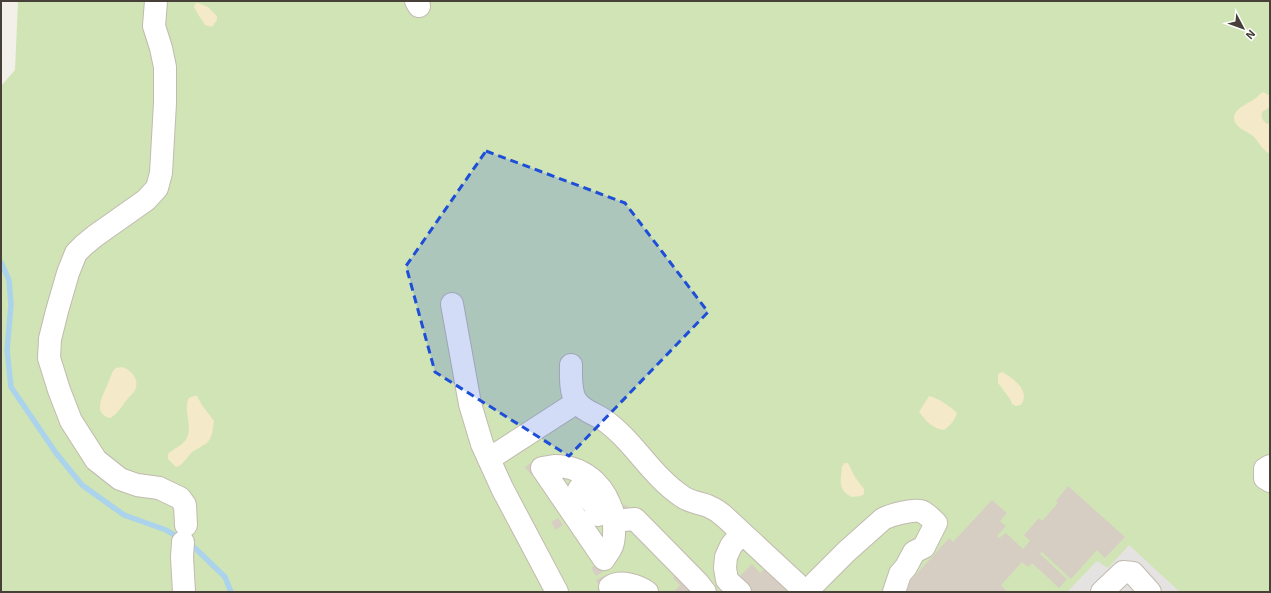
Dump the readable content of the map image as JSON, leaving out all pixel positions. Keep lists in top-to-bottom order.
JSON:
{
  "north": "bottom right"
}
